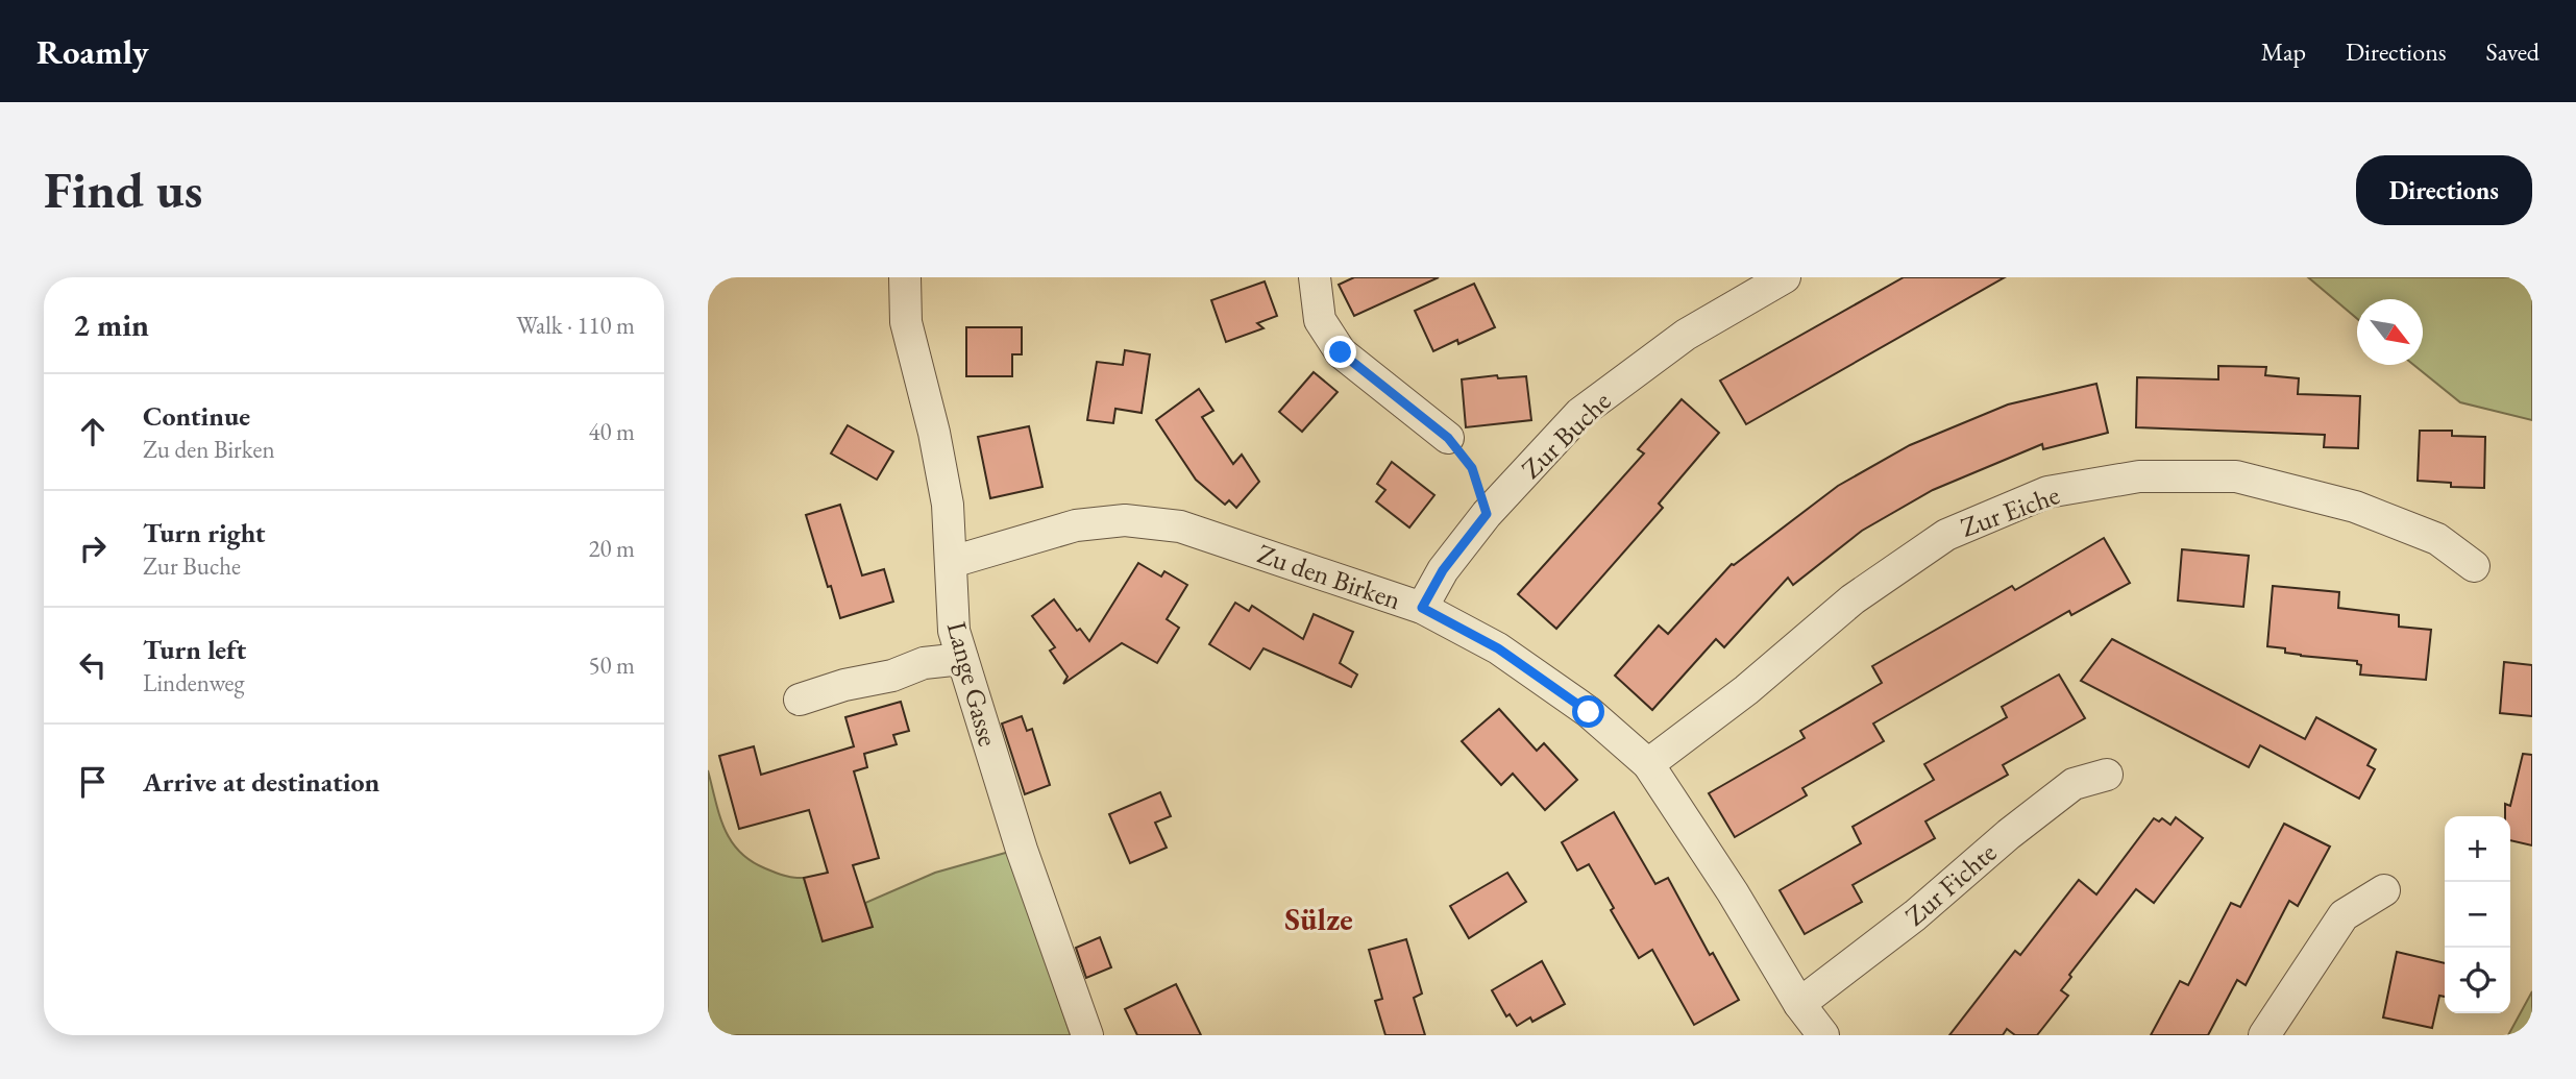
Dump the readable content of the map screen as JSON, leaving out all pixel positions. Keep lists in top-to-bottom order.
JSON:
{
  "streets": {
    "street": [
      "Zur Buche",
      "Zur Eiche",
      "Zu den Birken",
      "Lange Gasse",
      "Zur Fichte"
    ]
  },
  "crossings": [
    ["Zur Buche", "Zu den Birken"],
    ["Zur Eiche", "Zu den Birken"],
    ["Zu den Birken", "Lange Gasse"],
    ["Zu den Birken", "Zur Fichte"]
  ],
  "districts": ["Sülze"],
  "north": "bottom right",
  "page": {
    "header": "Roamly",
    "nav": ["Map", "Directions", "Saved"],
    "buttons": "Directions",
    "title": "Find us",
    "heading": ["2 min", "Walk · 110 m"],
    "list": [
      ["Continue", "Zu den Birken", "40 m"],
      ["Turn right", "Zur Buche", "20 m"],
      ["Turn left", "Lindenweg", "50 m"],
      "Arrive at destination"
    ],
    "map_buttons": ["+", "−"]
  }
}
